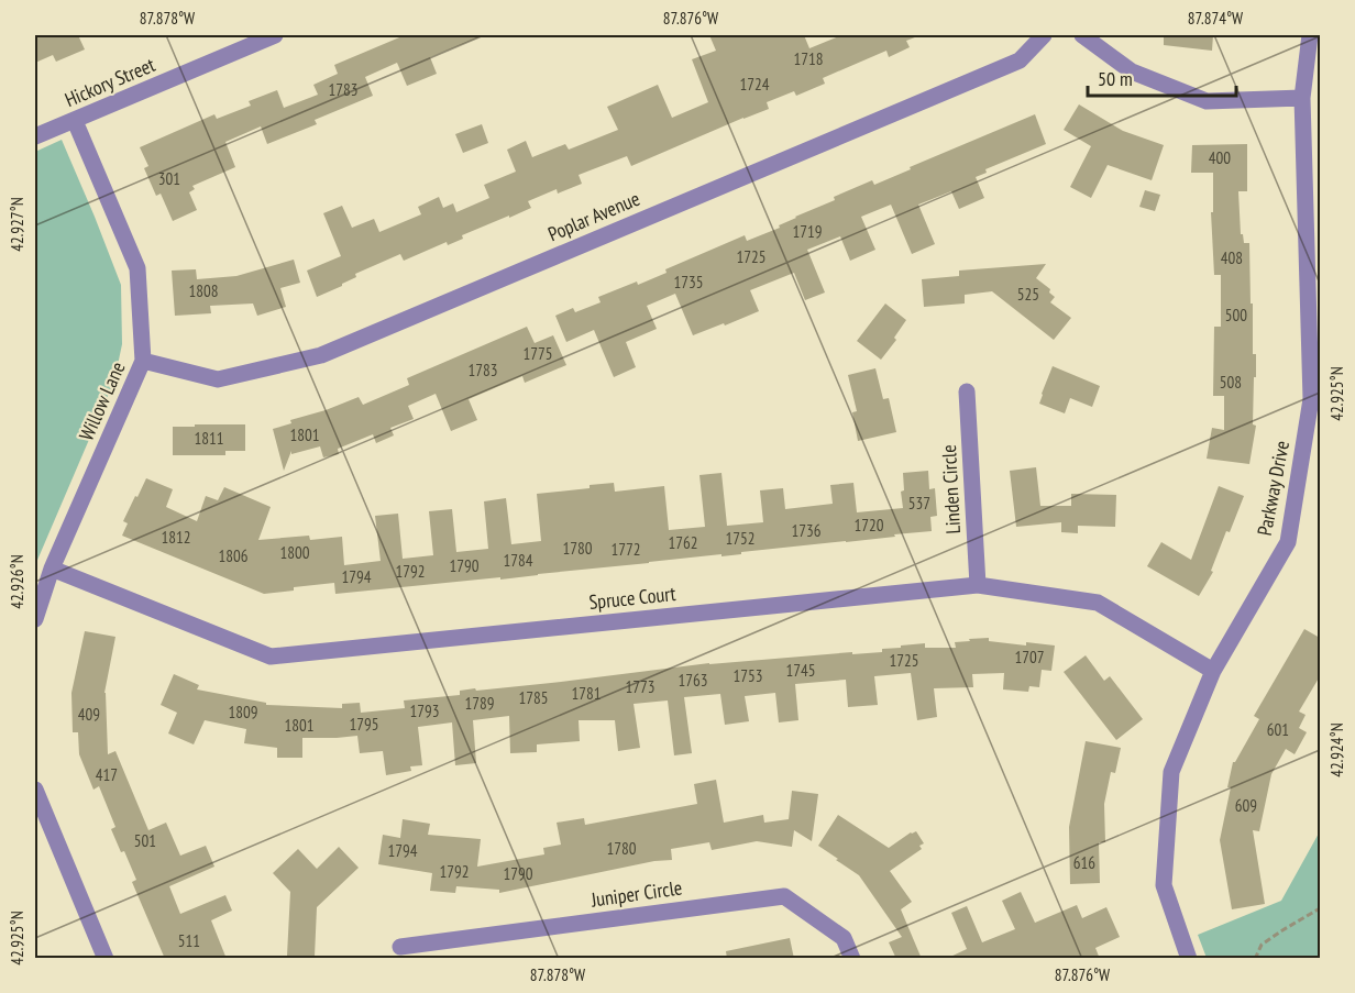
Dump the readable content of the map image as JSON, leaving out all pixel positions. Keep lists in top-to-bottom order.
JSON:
{
  "streets": {
    "street": [
      "Hickory Street",
      "Poplar Avenue",
      "Willow Lane",
      "Parkway Drive",
      "Linden Circle",
      "Spruce Court",
      "Juniper Circle"
    ]
  },
  "crossings": [
    ["Hickory Street", "Willow Lane"],
    ["Poplar Avenue", "Willow Lane"],
    ["Willow Lane", "Spruce Court"],
    ["Parkway Drive", "Spruce Court"],
    ["Linden Circle", "Spruce Court"]
  ],
  "house_numbers": [
    "1718",
    "1724",
    "1783",
    "400",
    "301",
    "1719",
    "1725",
    "408",
    "1735",
    "1808",
    "525",
    "500",
    "1775",
    "1783",
    "508",
    "1801",
    "1811",
    "537",
    "1720",
    "1736",
    "1812",
    "1752",
    "1762",
    "1780",
    "1772",
    "1800",
    "1806",
    "1784",
    "1790",
    "1792",
    "1794",
    "1707",
    "1725",
    "1745",
    "1753",
    "1763",
    "1773",
    "1781",
    "1785",
    "1789",
    "1793",
    "1809",
    "409",
    "1795",
    "1801",
    "601",
    "417",
    "609",
    "501",
    "1780",
    "1794",
    "616",
    "1792",
    "1790",
    "511"
  ],
  "scale_bar": "50 m",
  "coordinates": [
    "87.878°W",
    "87.876°W",
    "87.874°W",
    "42.927°N",
    "42.925°N",
    "42.926°N",
    "42.924°N"
  ]
}
